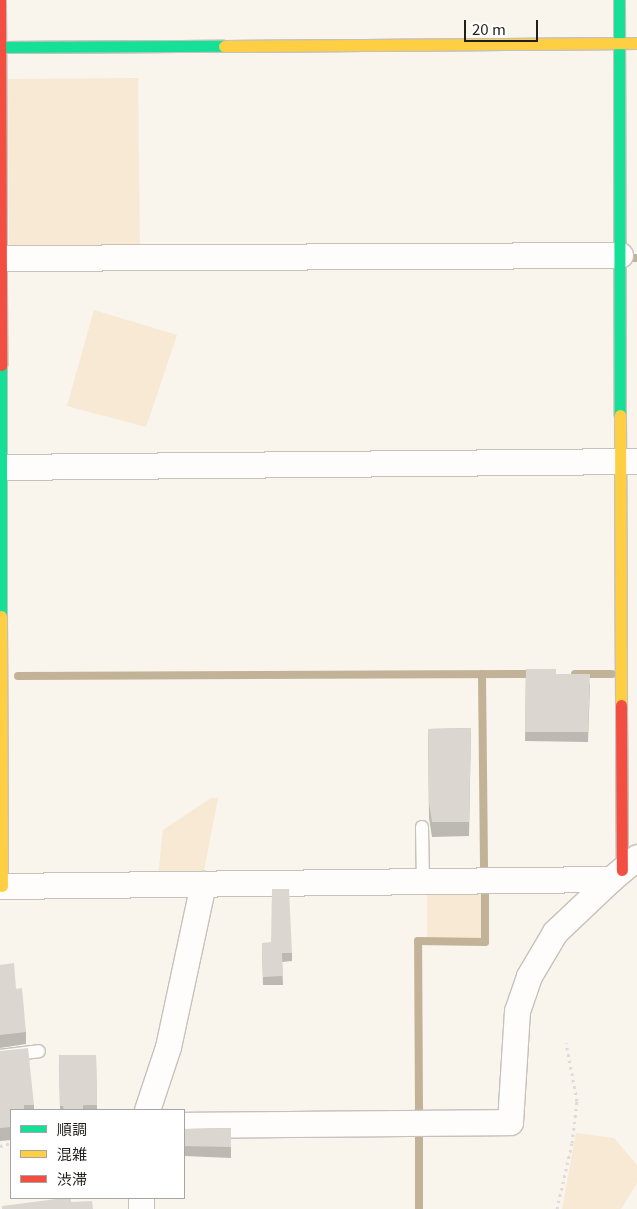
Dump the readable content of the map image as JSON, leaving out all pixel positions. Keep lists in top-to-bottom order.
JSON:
{
  "legend": ["順調", "混雑", "渋滞"],
  "scale_bar": "20 m"
}
